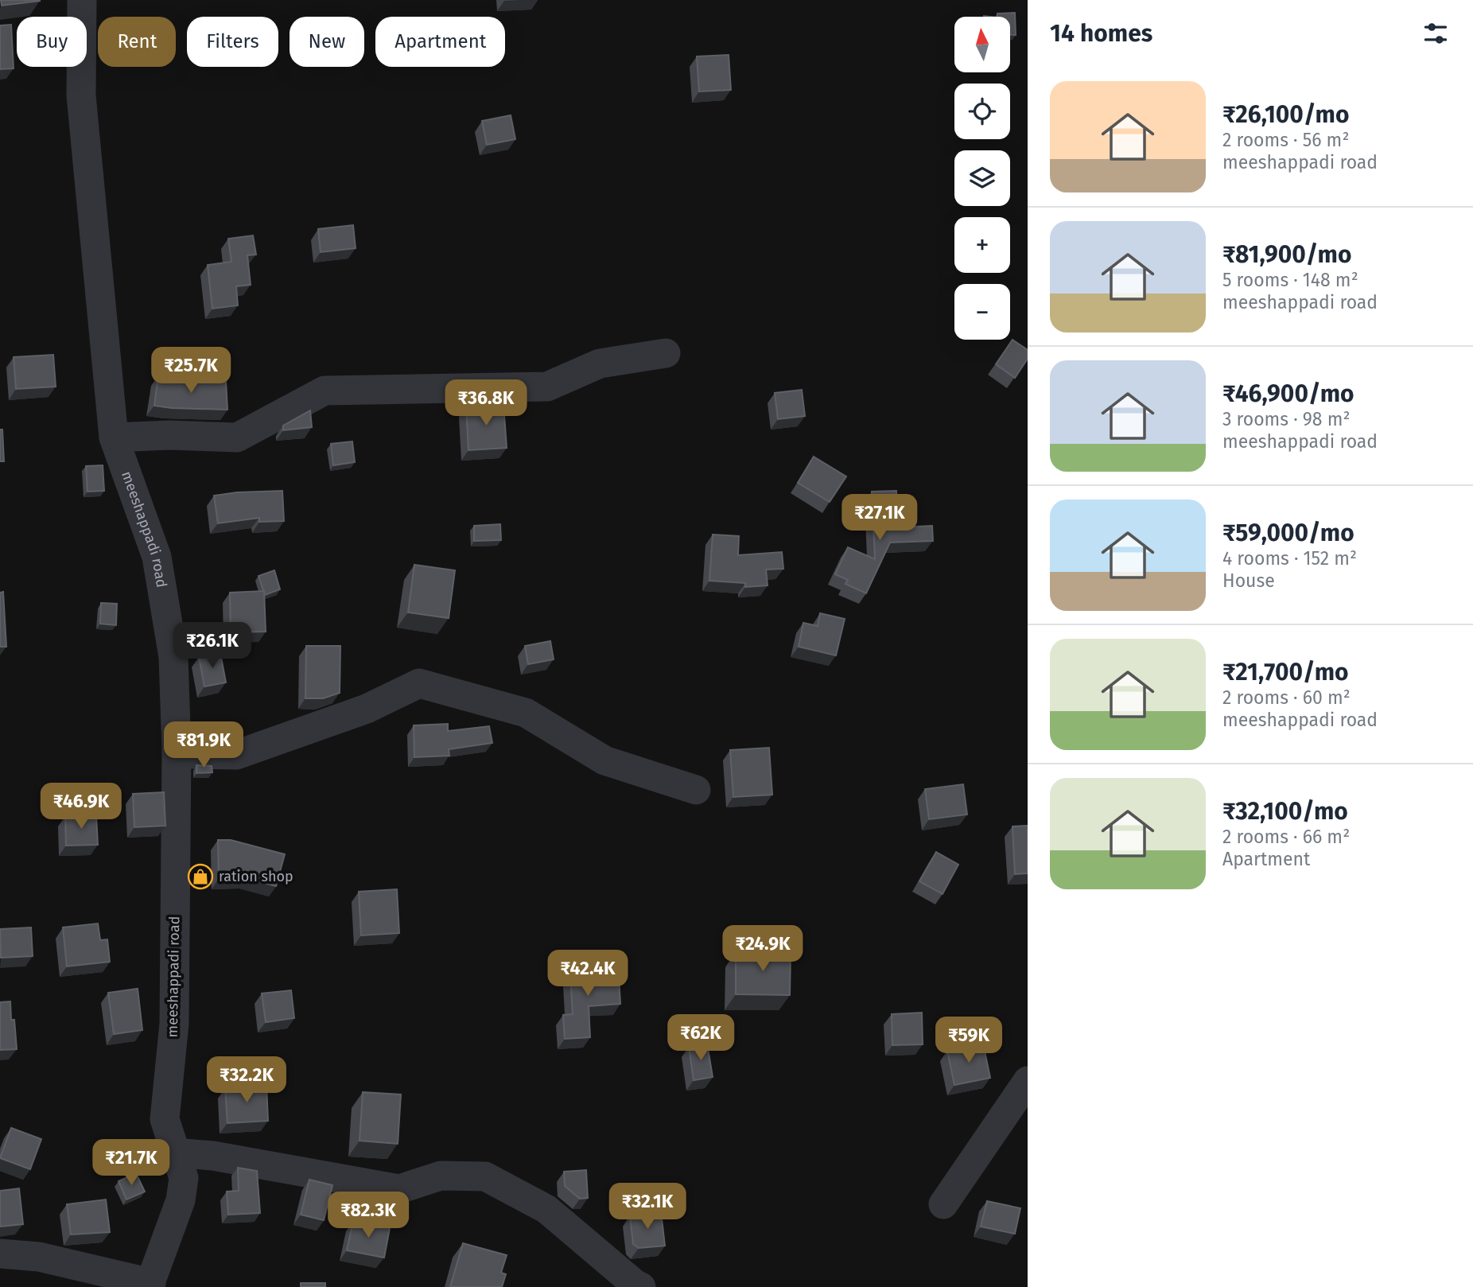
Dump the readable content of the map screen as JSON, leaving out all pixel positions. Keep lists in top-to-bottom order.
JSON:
{
  "streets": {
    "street": ["meeshappadi road"]
  },
  "places": {
    "shop": ["ration shop"]
  },
  "north": "top",
  "page": {
    "heading": "14 homes",
    "map_buttons": ["+", "−"],
    "chip": [
      "Buy",
      "Rent",
      "Filters",
      "New",
      "Apartment"
    ],
    "list": [
      {
        "name": "₹26,100/mo",
        "note": "2 rooms · 56 m² · meeshappadi road"
      },
      {
        "name": "₹81,900/mo",
        "note": "5 rooms · 148 m² · meeshappadi road"
      },
      {
        "name": "₹46,900/mo",
        "note": "3 rooms · 98 m² · meeshappadi road"
      },
      {
        "name": "₹59,000/mo",
        "note": "4 rooms · 152 m² · House"
      },
      {
        "name": "₹21,700/mo",
        "note": "2 rooms · 60 m² · meeshappadi road"
      },
      {
        "name": "₹32,100/mo",
        "note": "2 rooms · 66 m² · Apartment"
      }
    ],
    "price": [
      "₹25.7K",
      "₹36.8K",
      "₹27.1K",
      "₹26.1K",
      "₹81.9K",
      "₹46.9K",
      "₹24.9K",
      "₹42.4K",
      "₹62K",
      "₹59K",
      "₹32.2K",
      "₹21.7K",
      "₹32.1K",
      "₹82.3K"
    ]
  }
}
